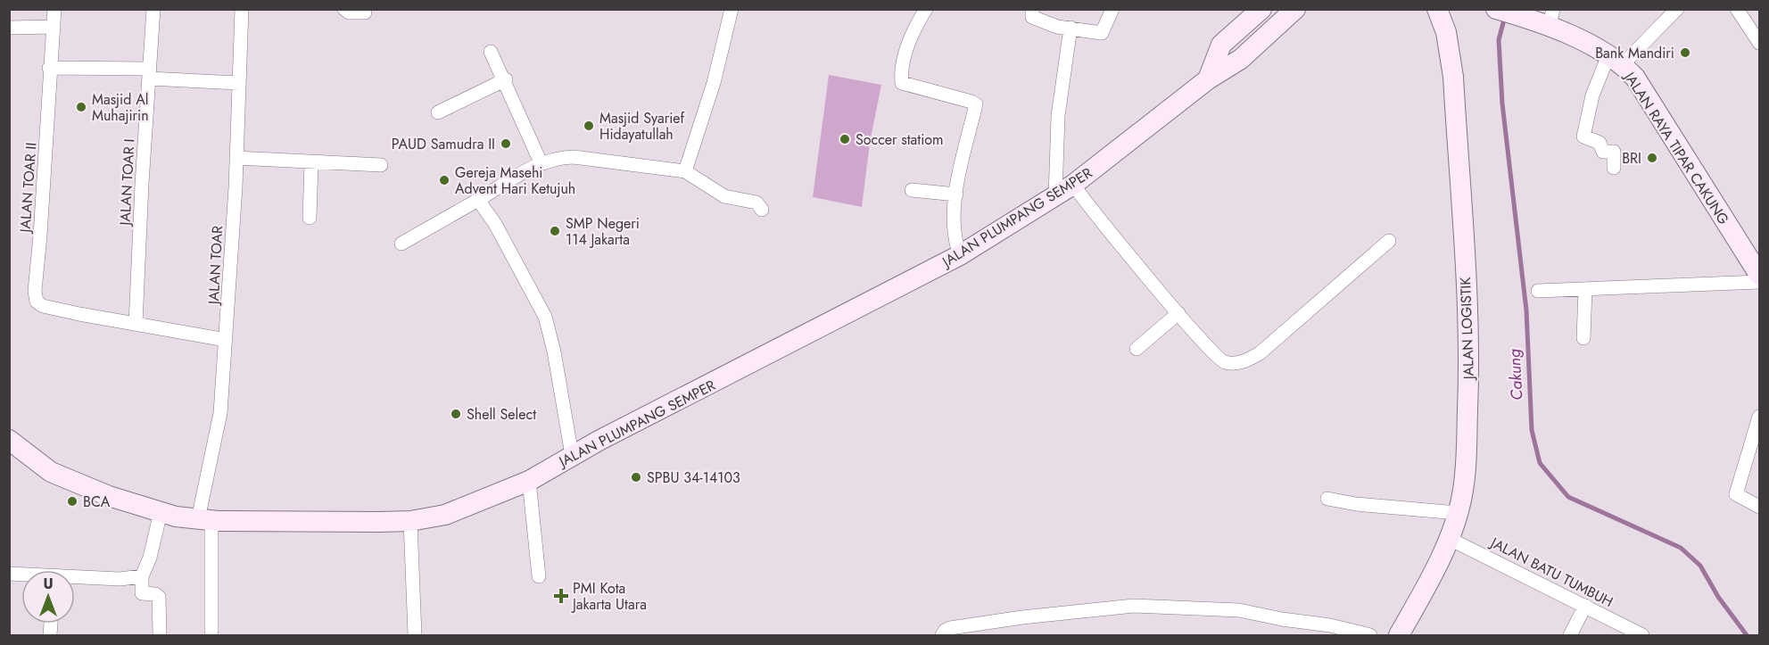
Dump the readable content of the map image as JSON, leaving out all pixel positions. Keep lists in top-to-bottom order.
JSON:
{
  "streets": {
    "main road": ["JALAN RAYA TIPAR CAKUNG", "JALAN PLUMPANG SEMPER", "JALAN LOGISTIK"],
    "street": [
      "JALAN TOAR I",
      "JALAN TOAR II",
      "JALAN TOAR",
      "JALAN BATU TUMBUH"
    ]
  },
  "crossings": [
    ["JALAN TOAR I", "JALAN TOAR II"],
    ["JALAN TOAR II", "JALAN TOAR"],
    ["JALAN PLUMPANG SEMPER", "JALAN TOAR"],
    ["JALAN LOGISTIK", "JALAN BATU TUMBUH"]
  ],
  "water": ["Cakung"],
  "places": {
    "other": [
      "Bank Mandiri",
      "Masjid Al Muhajirin",
      "Masjid Syarief Hidayatullah",
      "Soccer statiom",
      "PAUD Samudra II",
      "BRI",
      "Gereja Masehi Advent Hari Ketujuh",
      "SMP Negeri 114 Jakarta",
      "Shell Select",
      "SPBU 34-14103",
      "BCA"
    ],
    "health": ["PMI Kota Jakarta Utara"]
  },
  "north": "top"
}
